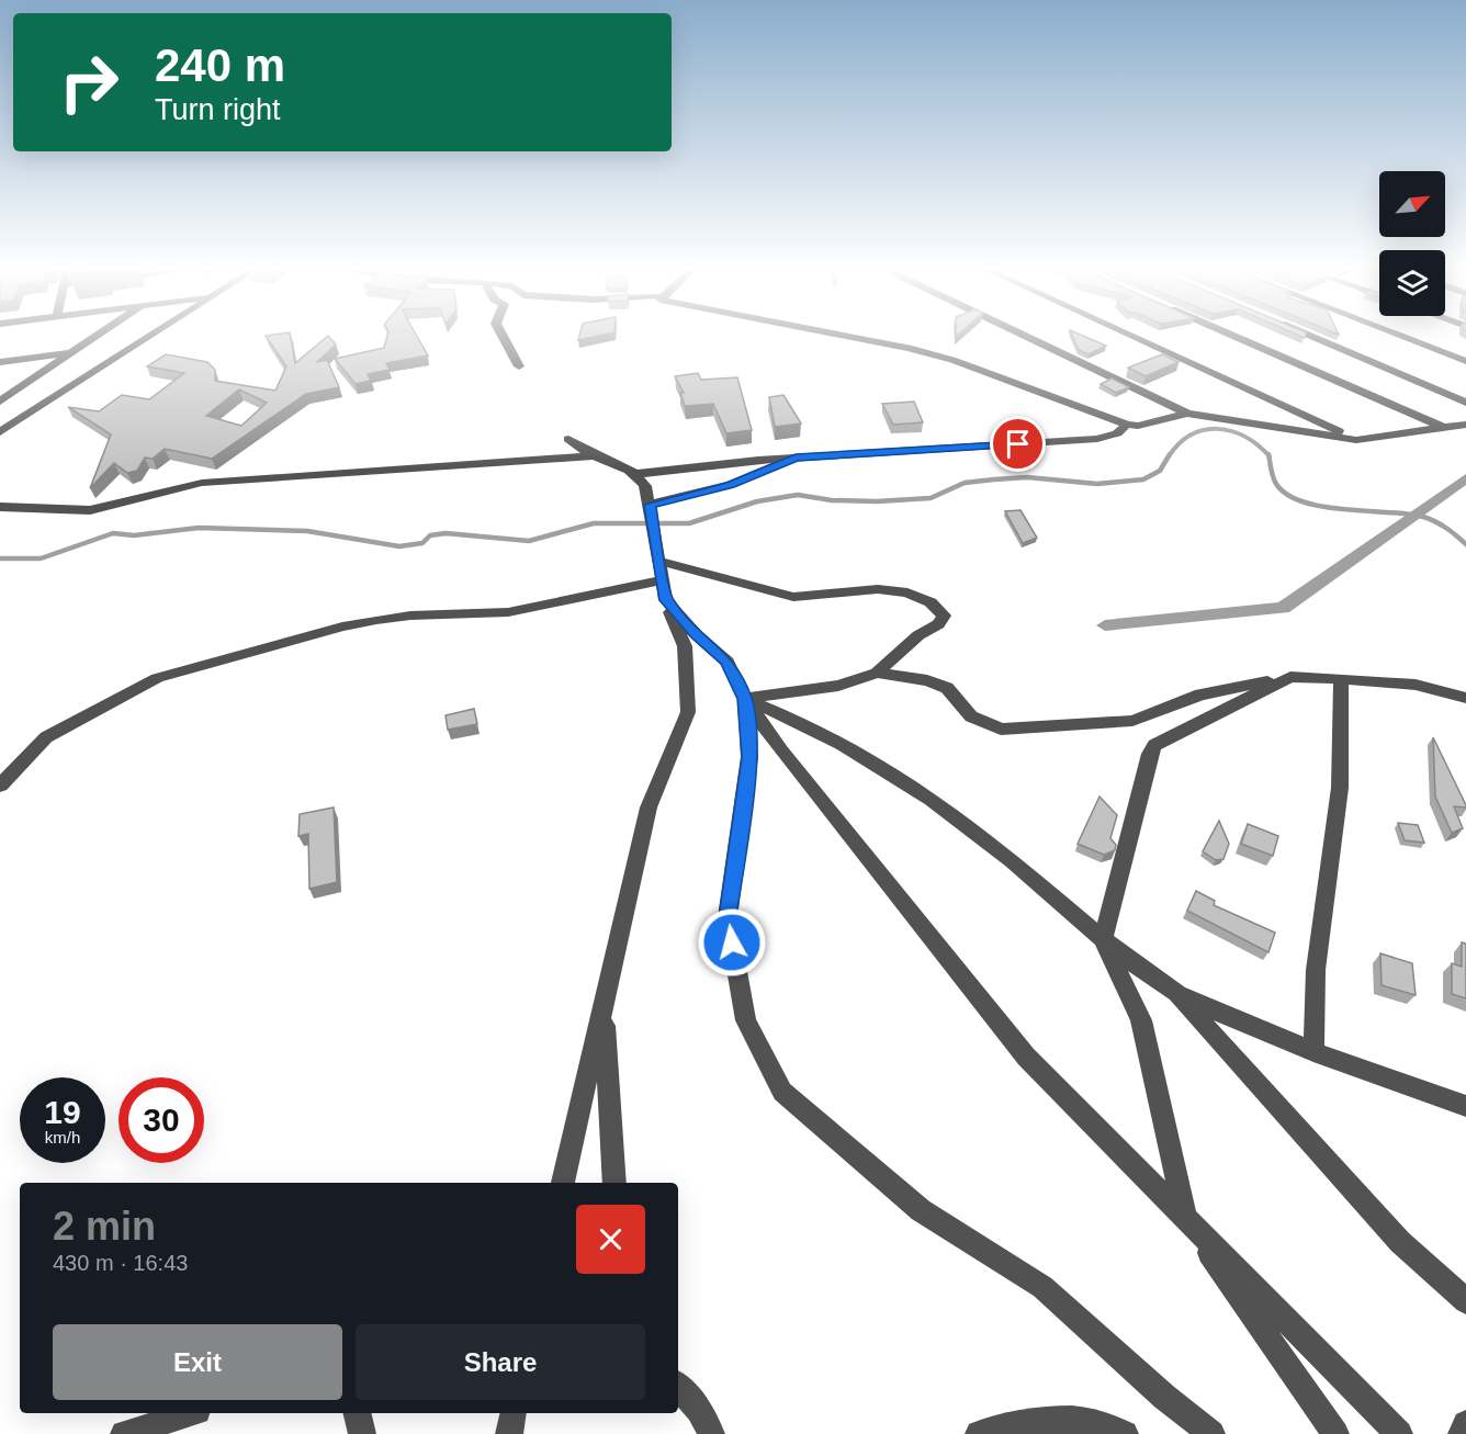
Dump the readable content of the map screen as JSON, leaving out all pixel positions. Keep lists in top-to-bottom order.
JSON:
{
  "north": "top right",
  "page": {
    "turn": ["240 m", "Turn right"],
    "speed": "19 km/h",
    "limit": "30",
    "heading": ["2 min", "430 m · 16:43"],
    "buttons": ["Exit", "Share"]
  }
}
